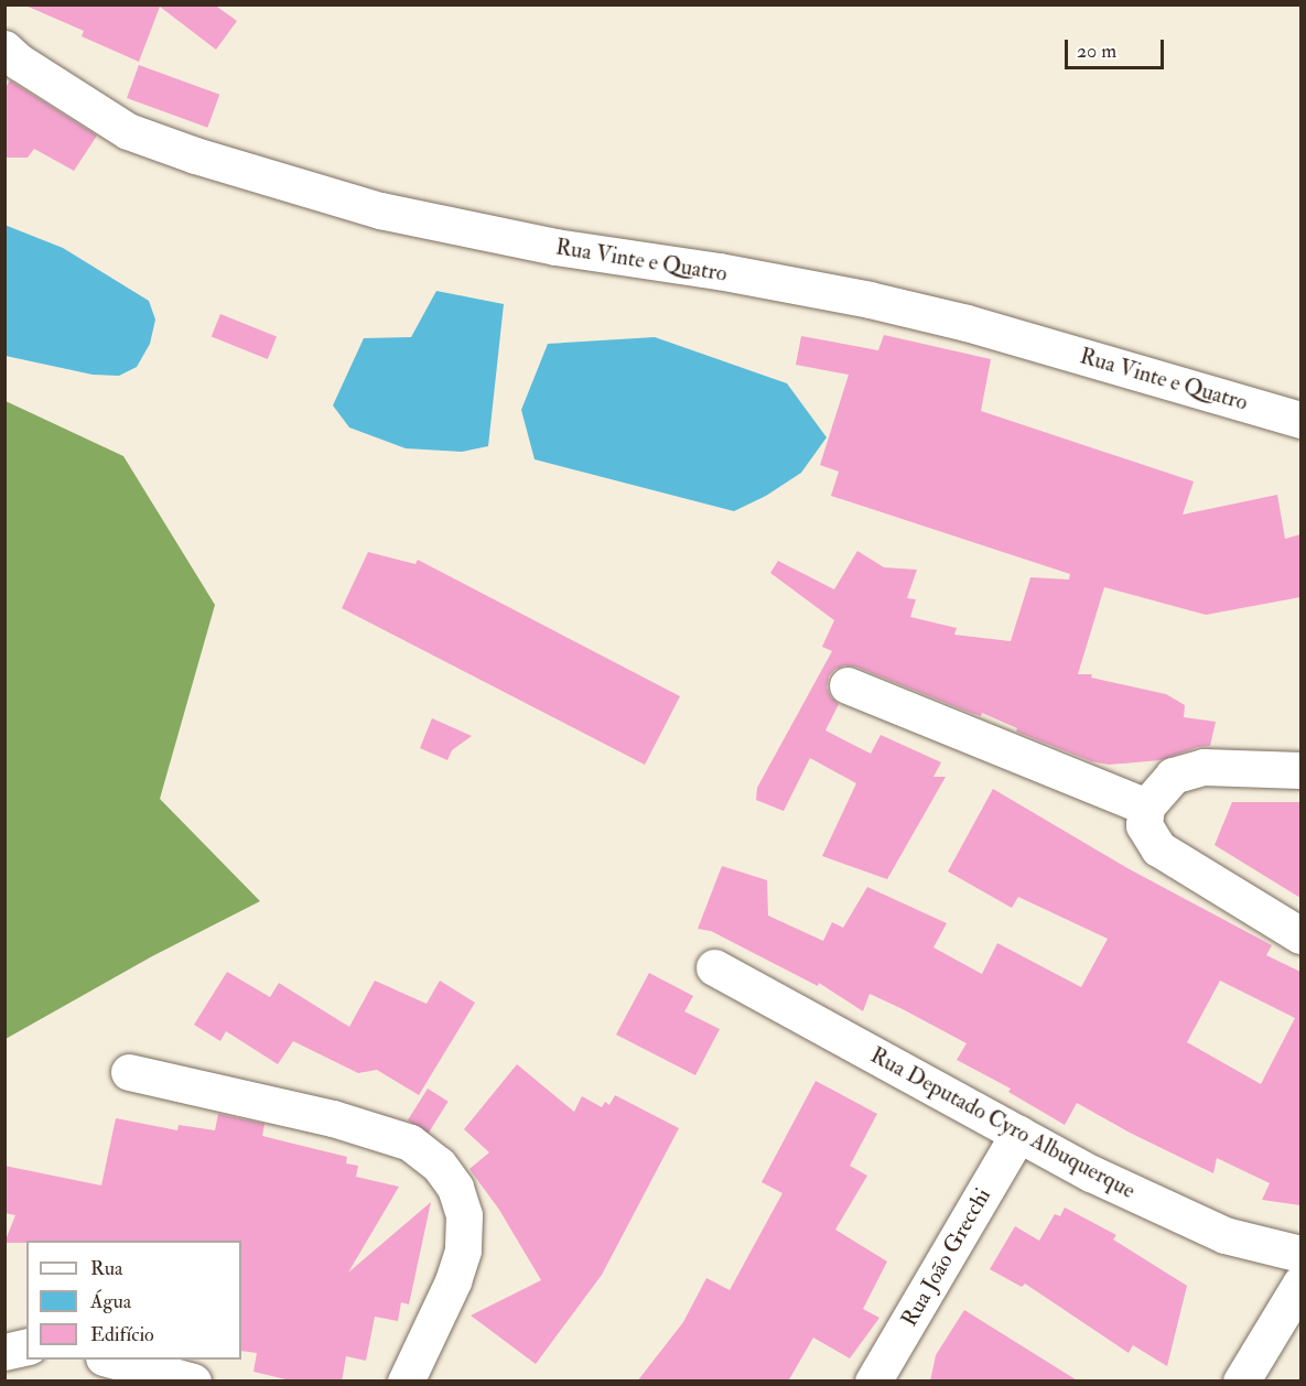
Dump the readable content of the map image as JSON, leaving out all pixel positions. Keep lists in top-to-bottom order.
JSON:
{
  "streets": {
    "street": ["Rua Vinte e Quatro", "Rua Deputado Cyro Albuquerque", "Rua João Grecchi"]
  },
  "crossings": [
    ["Rua Deputado Cyro Albuquerque", "Rua João Grecchi"]
  ],
  "legend": ["Rua", "Água", "Edifício"],
  "scale_bar": "20 m"
}
